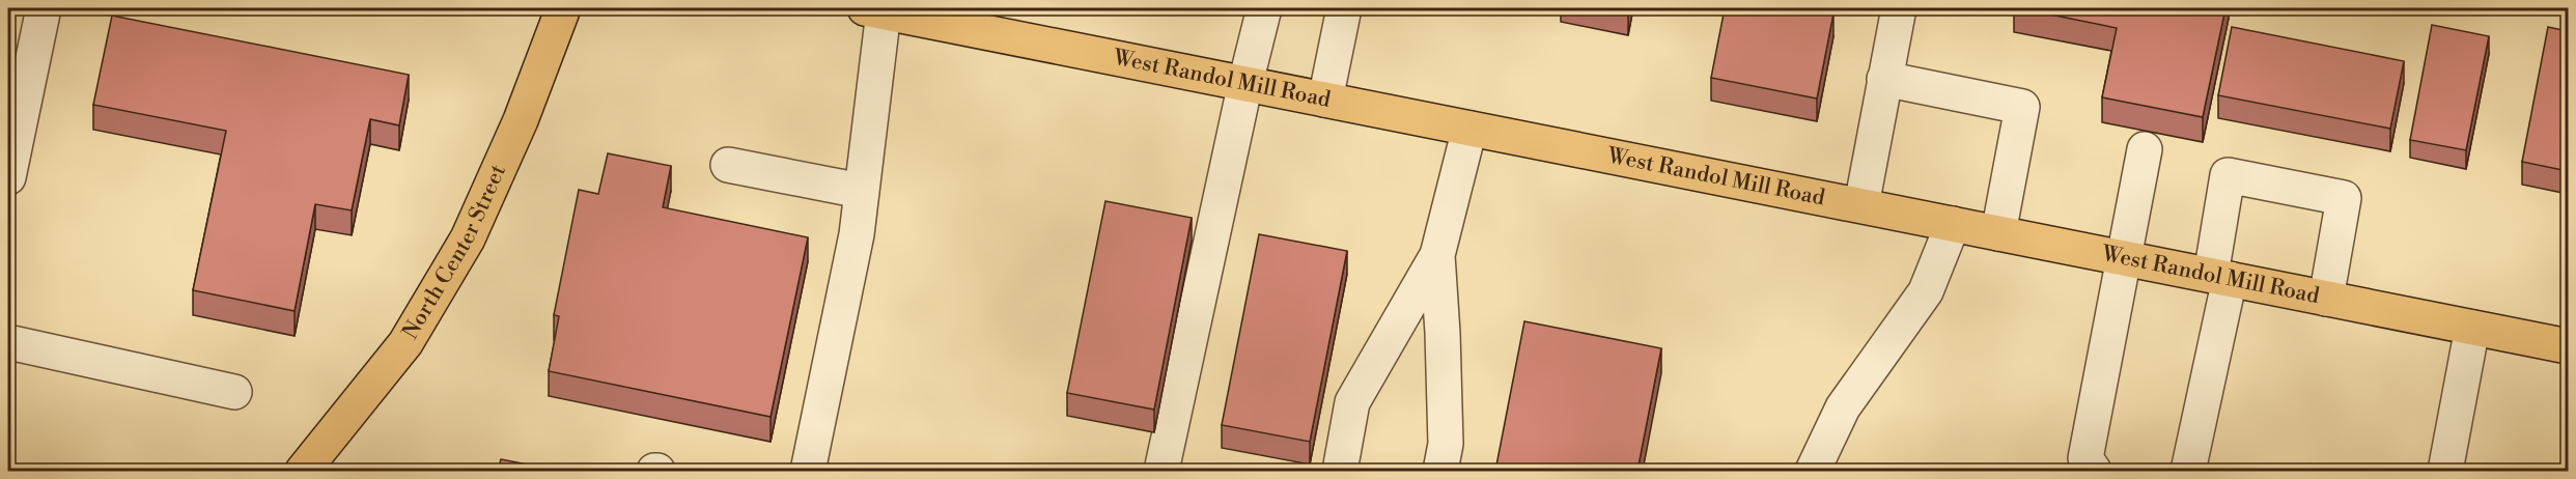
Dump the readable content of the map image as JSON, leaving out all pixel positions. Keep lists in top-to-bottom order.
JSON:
{
  "streets": {
    "main road": ["West Randol Mill Road", "North Center Street"]
  }
}
